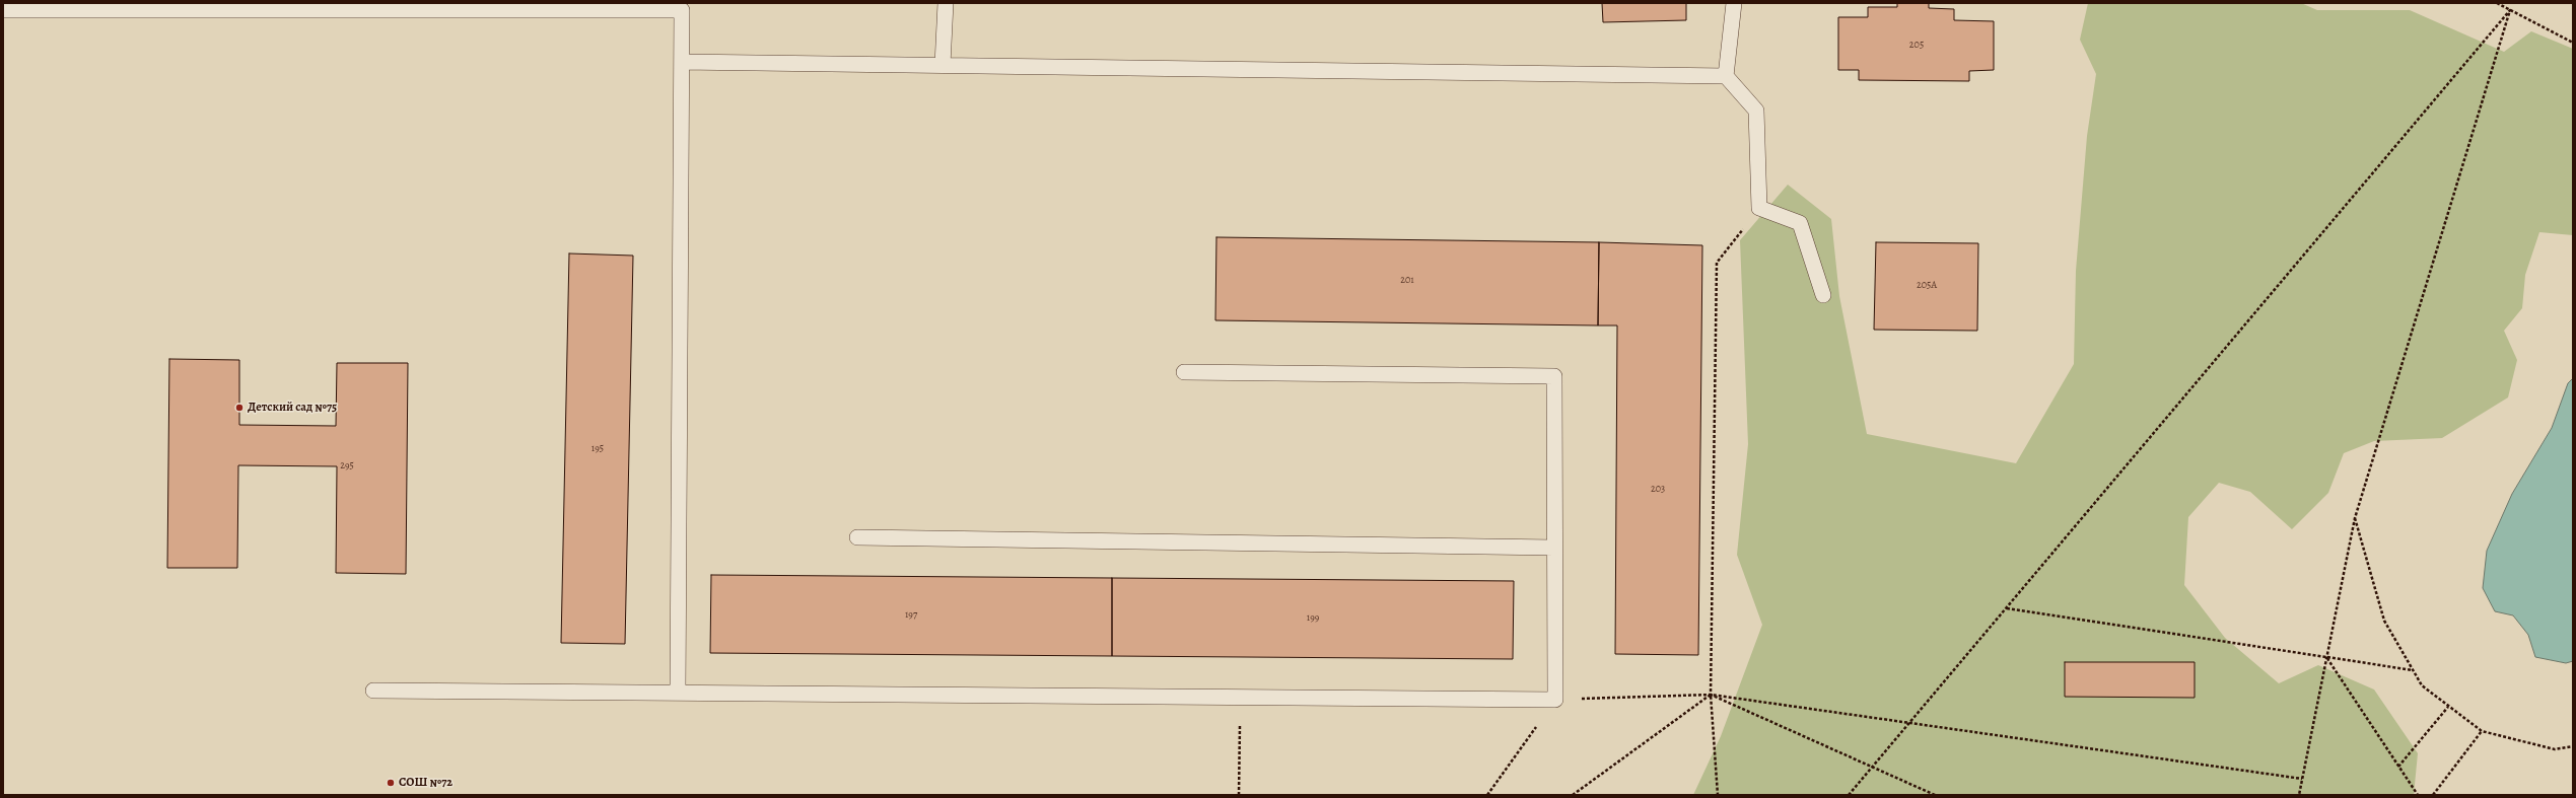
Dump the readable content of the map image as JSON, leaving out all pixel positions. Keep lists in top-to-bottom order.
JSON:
{
  "places": ["Детский сад №75", "СОШ №72"],
  "house_numbers": [
    "205",
    "201",
    "205А",
    "195",
    "295",
    "203",
    "197",
    "199"
  ]
}
